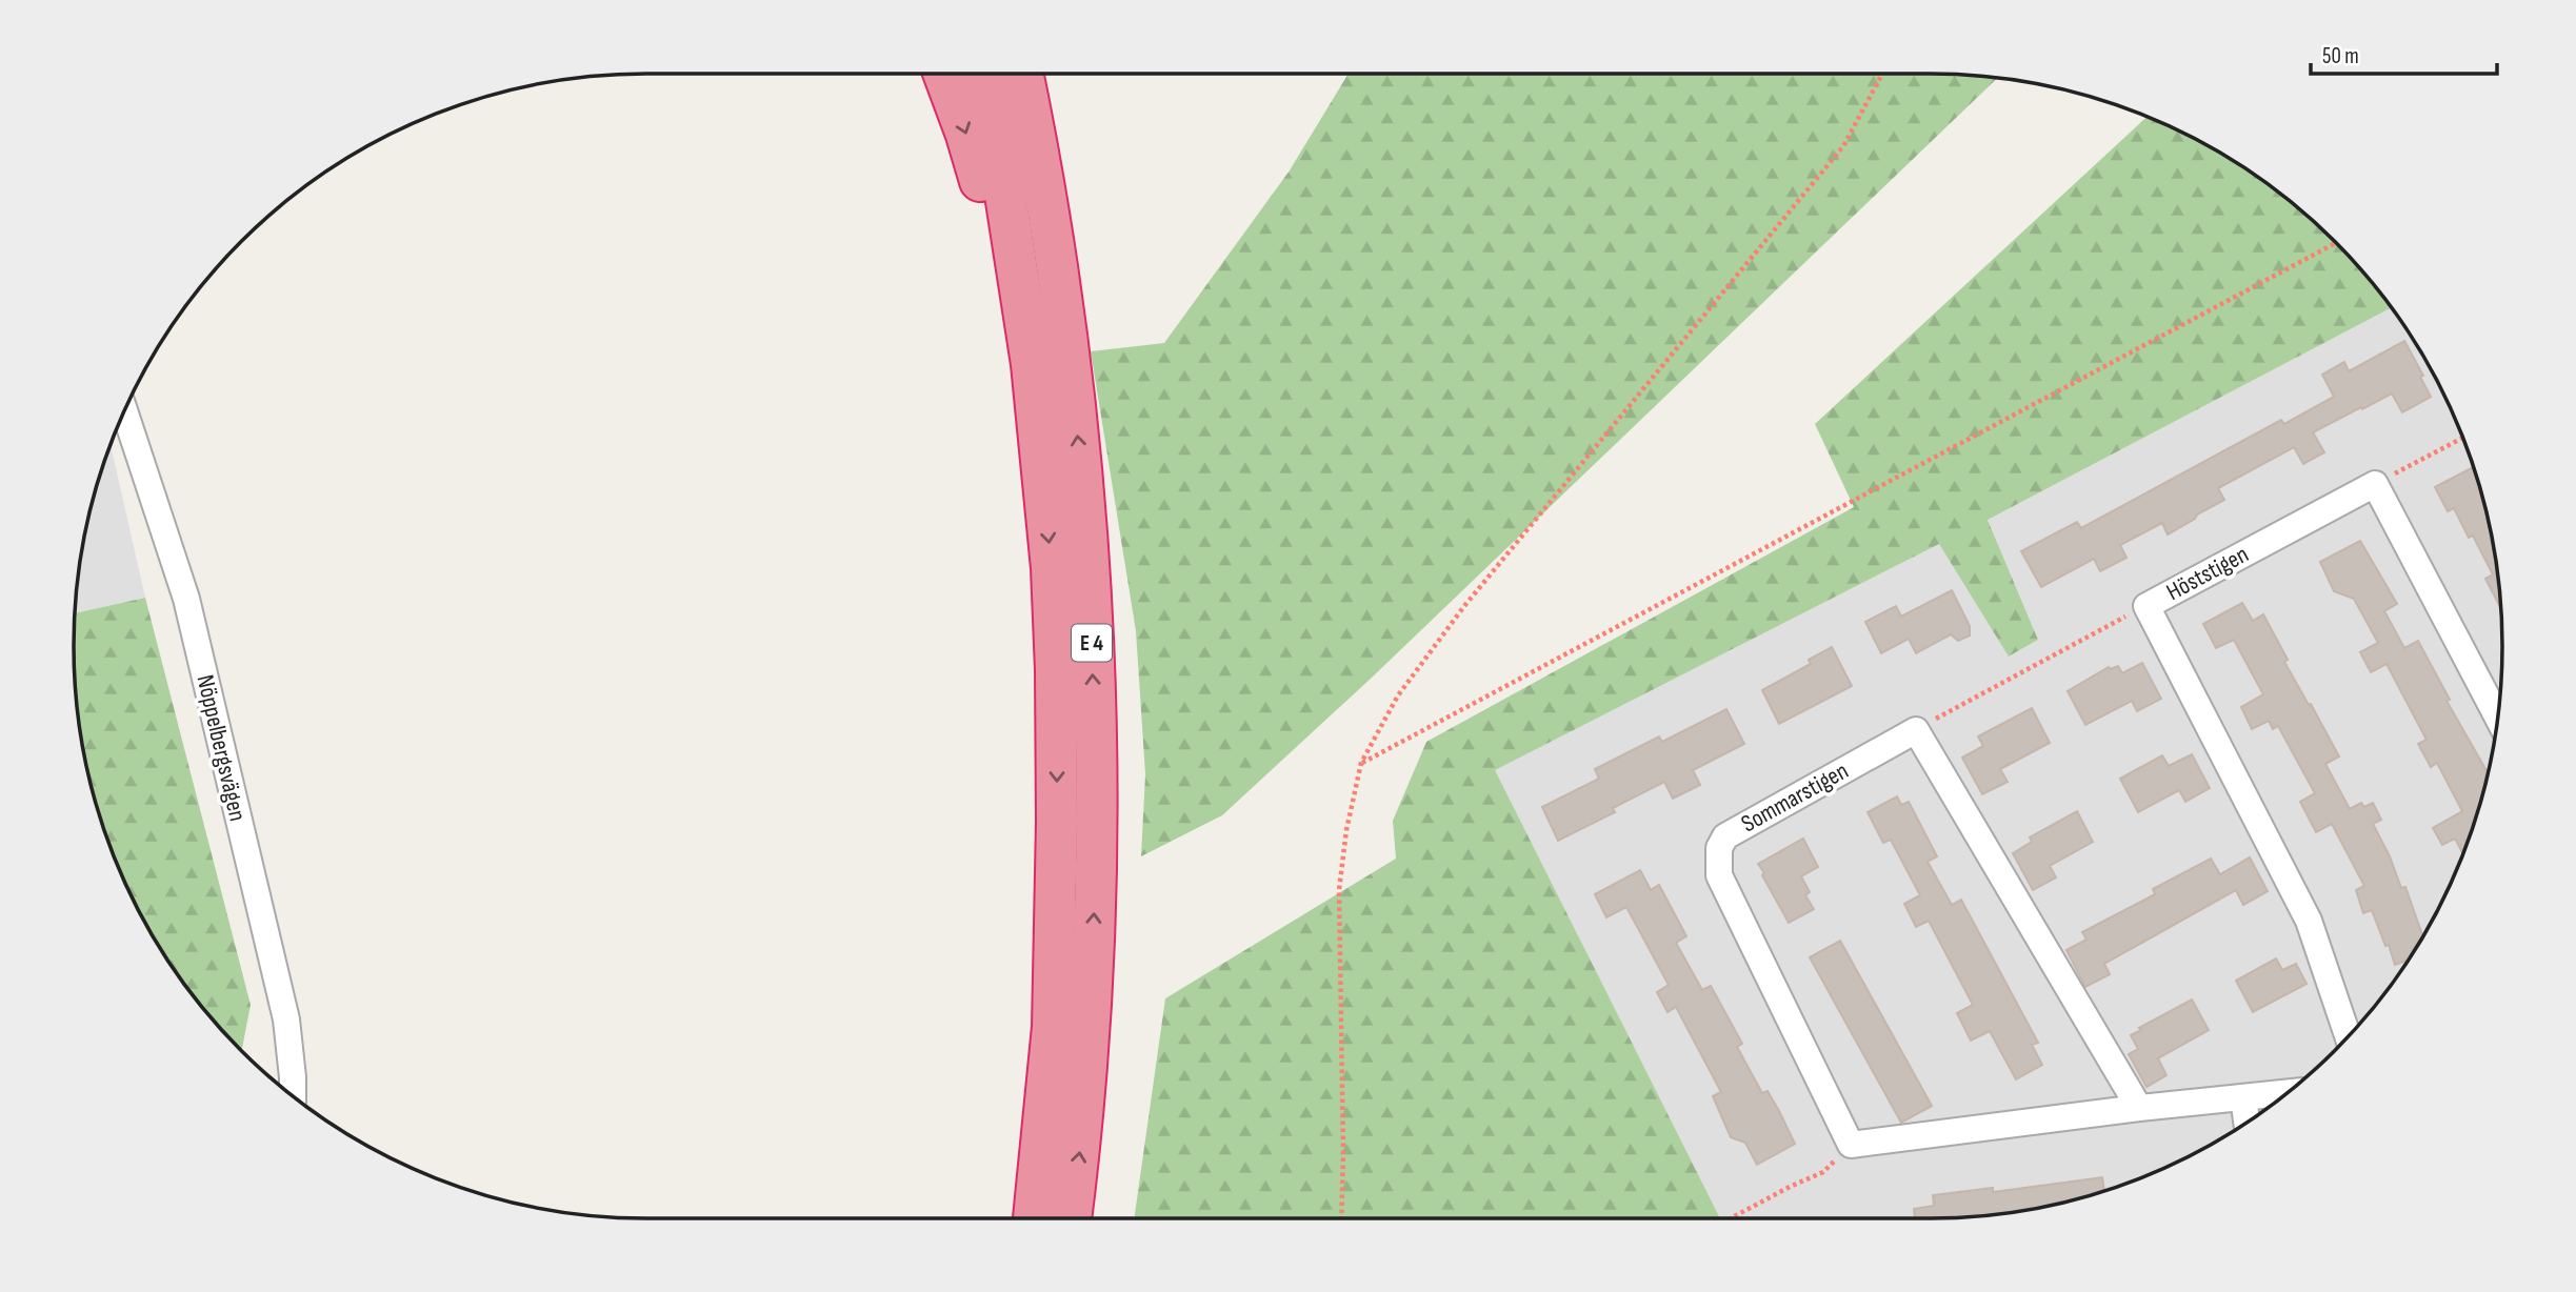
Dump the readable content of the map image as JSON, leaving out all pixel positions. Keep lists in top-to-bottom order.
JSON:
{
  "streets": {
    "highway": ["E 4"],
    "street": ["Höststigen", "Nöppelbergsvägen", "Sommarstigen"]
  },
  "scale_bar": "50 m"
}
